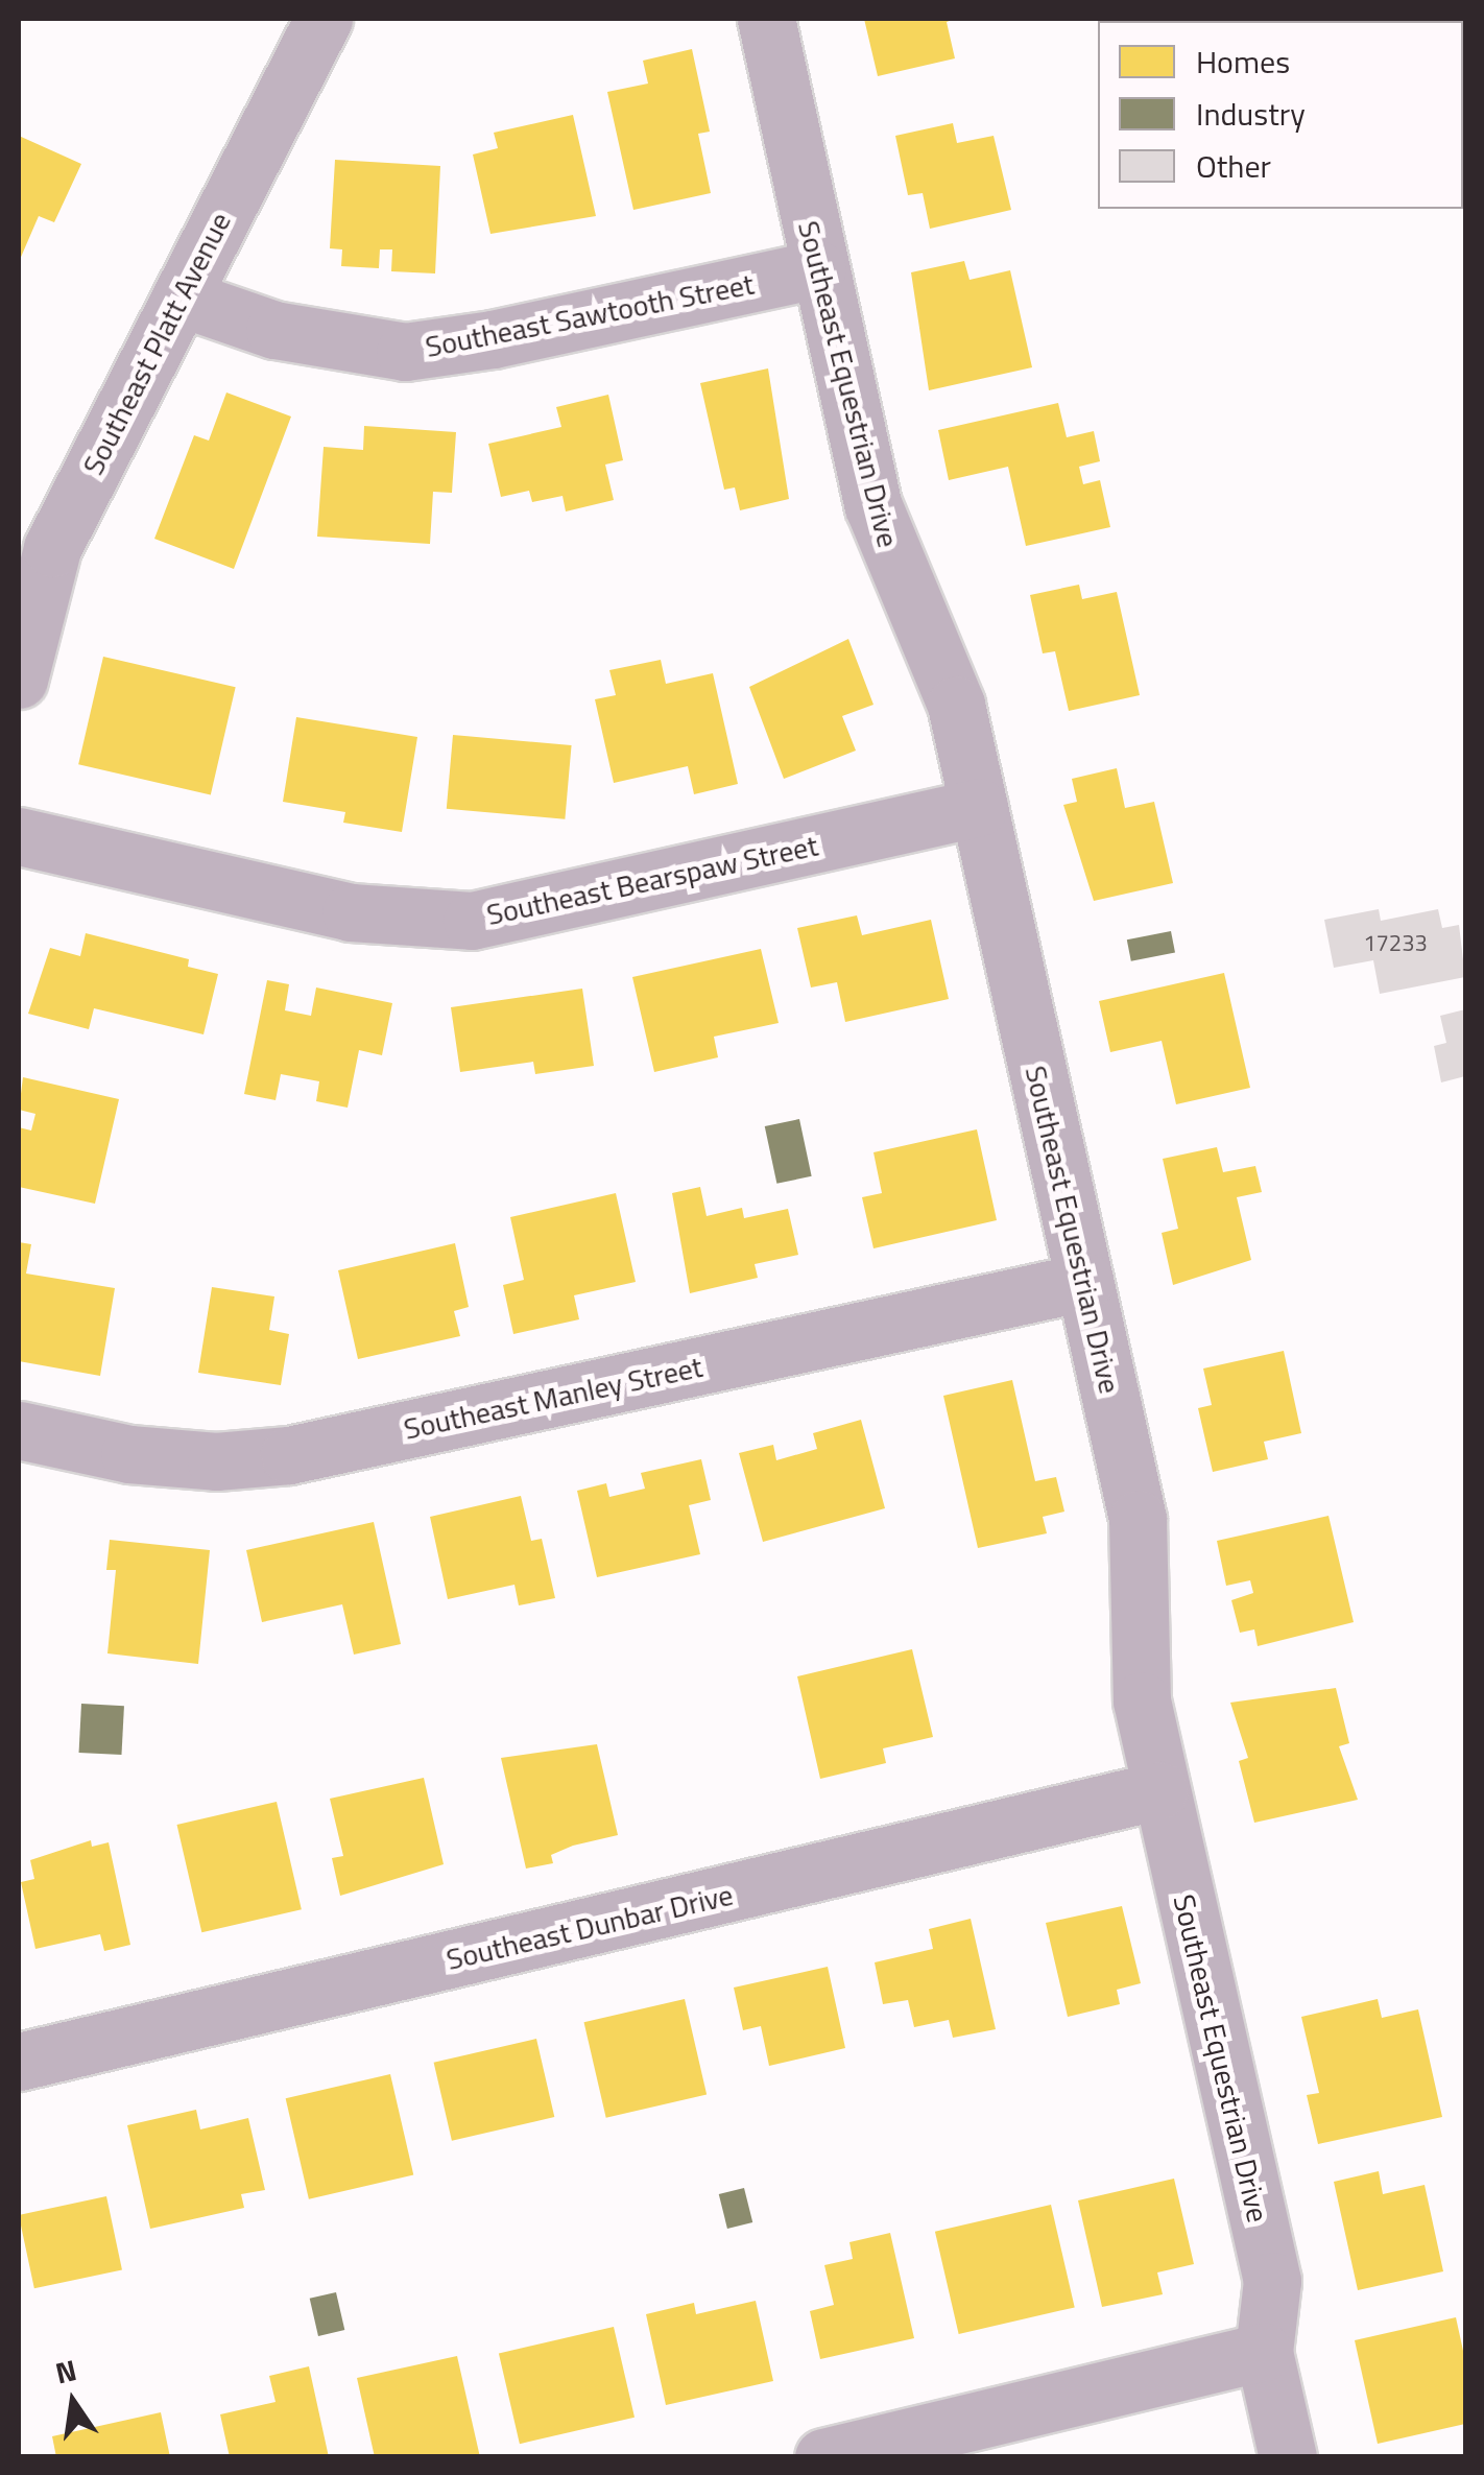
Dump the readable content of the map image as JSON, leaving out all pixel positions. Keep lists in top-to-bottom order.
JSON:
{
  "streets": {
    "street": [
      "Southeast Sawtooth Street",
      "Southeast Platt Avenue",
      "Southeast Equestrian Drive",
      "Southeast Bearspaw Street",
      "Southeast Manley Street",
      "Southeast Dunbar Drive"
    ]
  },
  "crossings": [
    ["Southeast Sawtooth Street", "Southeast Platt Avenue"],
    ["Southeast Sawtooth Street", "Southeast Equestrian Drive"],
    ["Southeast Equestrian Drive", "Southeast Bearspaw Street"],
    ["Southeast Equestrian Drive", "Southeast Manley Street"],
    ["Southeast Equestrian Drive", "Southeast Dunbar Drive"]
  ],
  "house_numbers": ["17233"],
  "legend": ["Homes", "Industry", "Other"],
  "north": "top"
}
